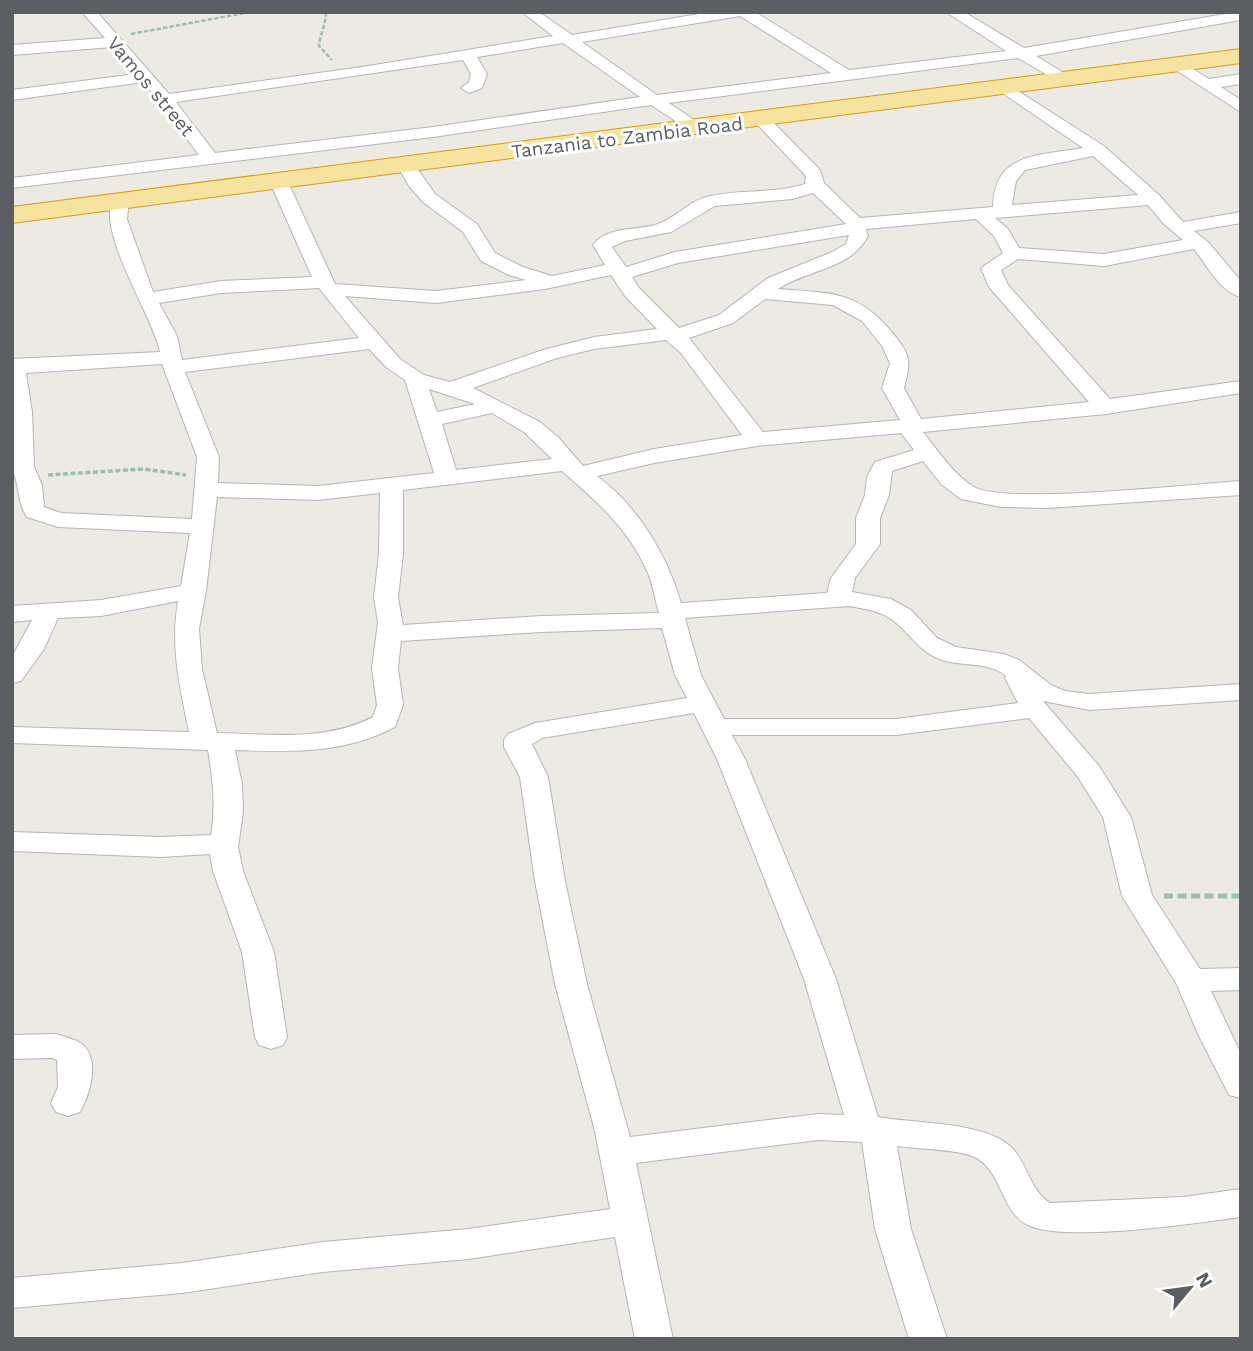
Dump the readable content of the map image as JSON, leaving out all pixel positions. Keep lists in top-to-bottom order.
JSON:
{
  "streets": {
    "highway": ["Tanzania to Zambia Road"],
    "street": ["Vamos street"]
  },
  "crossings": [
    ["Vamos street", "Tanzania to Zambia Road"]
  ],
  "north": "top right"
}
